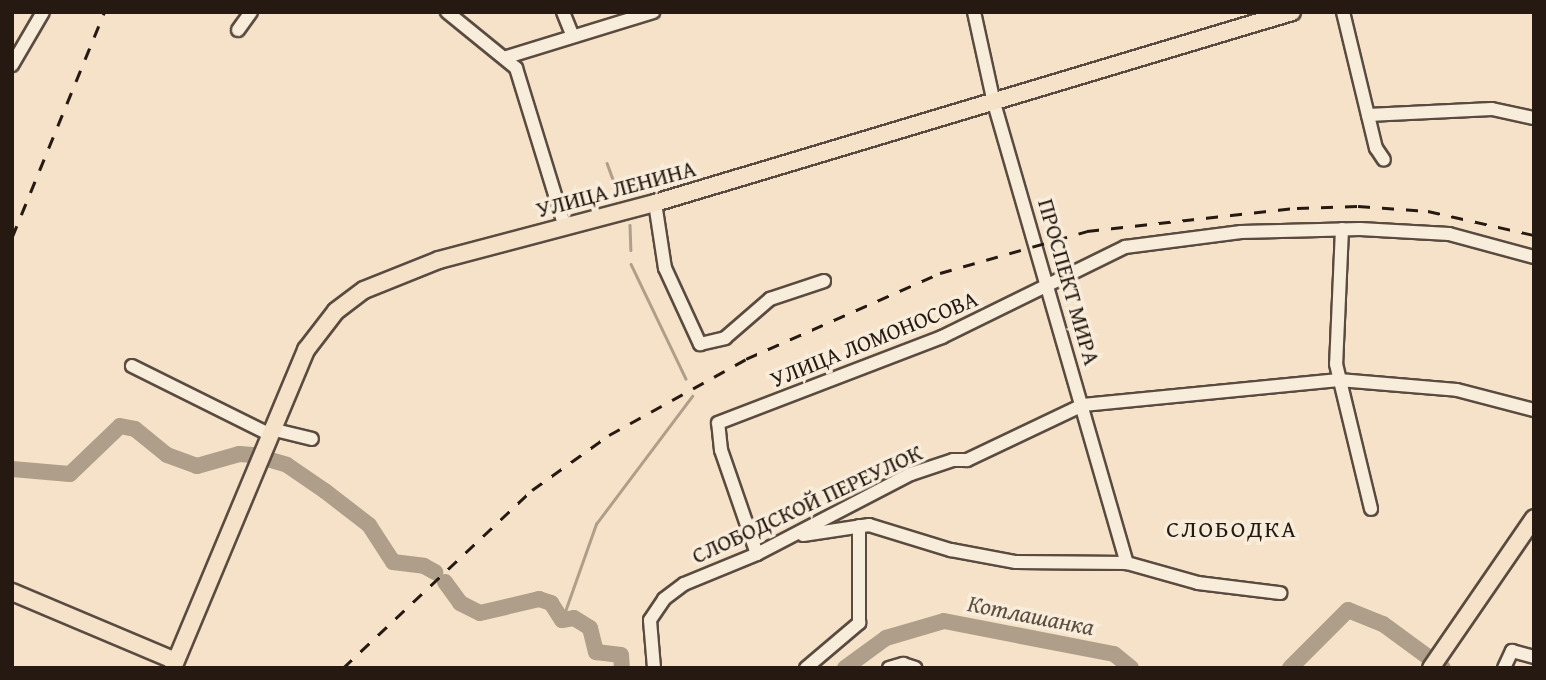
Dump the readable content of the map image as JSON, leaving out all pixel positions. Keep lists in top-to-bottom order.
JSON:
{
  "streets": {
    "main road": ["УЛИЦА ЛЕНИНА"],
    "street": ["ПРОСПЕКТ МИРА", "УЛИЦА ЛОМОНОСОВА", "СЛОБОДСКОЙ ПЕРЕУЛОК"]
  },
  "crossings": [
    ["УЛИЦА ЛЕНИНА", "ПРОСПЕКТ МИРА"],
    ["ПРОСПЕКТ МИРА", "УЛИЦА ЛОМОНОСОВА"],
    ["ПРОСПЕКТ МИРА", "СЛОБОДСКОЙ ПЕРЕУЛОК"],
    ["УЛИЦА ЛОМОНОСОВА", "СЛОБОДСКОЙ ПЕРЕУЛОК"]
  ],
  "districts": ["СЛОБОДКА"],
  "water": ["Котлашанка"]
}
